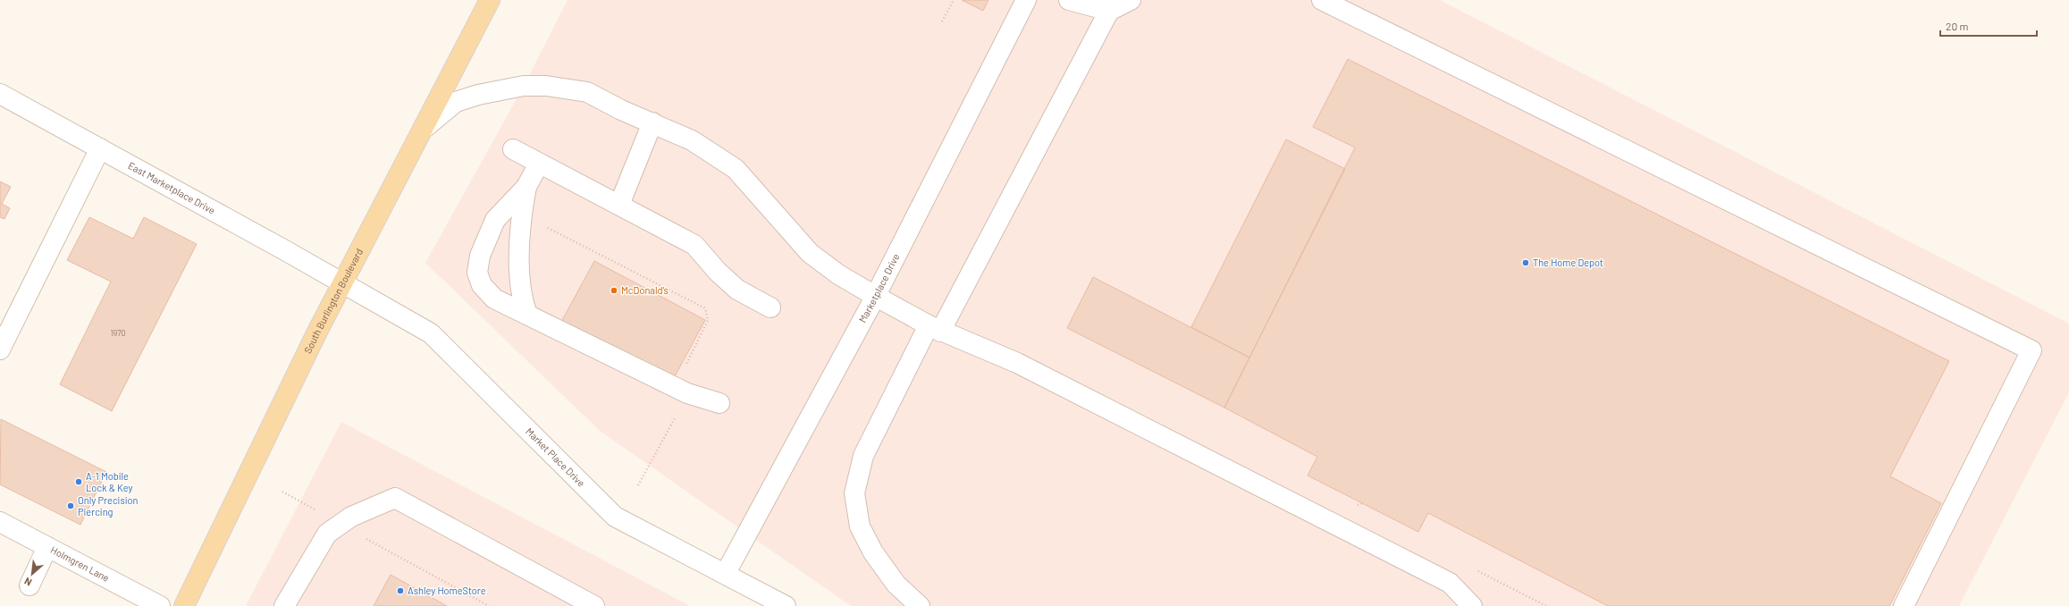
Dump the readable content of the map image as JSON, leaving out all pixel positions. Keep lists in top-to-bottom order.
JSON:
{
  "streets": {
    "main road": ["South Burlington Boulevard"],
    "street": [
      "East Marketplace Drive",
      "Marketplace Drive",
      "Market Place Drive",
      "Holmgren Lane"
    ]
  },
  "crossings": [
    ["East Marketplace Drive", "South Burlington Boulevard"],
    ["East Marketplace Drive", "Market Place Drive"],
    ["Marketplace Drive", "Market Place Drive"],
    ["South Burlington Boulevard", "Market Place Drive"]
  ],
  "places": [
    "The Home Depot",
    "McDonald's",
    "A-1 Mobile Lock & Key",
    "Only Precision Piercing",
    "Ashley HomeStore"
  ],
  "house_numbers": ["1970"],
  "scale_bar": "20 m",
  "north": "bottom left"
}
